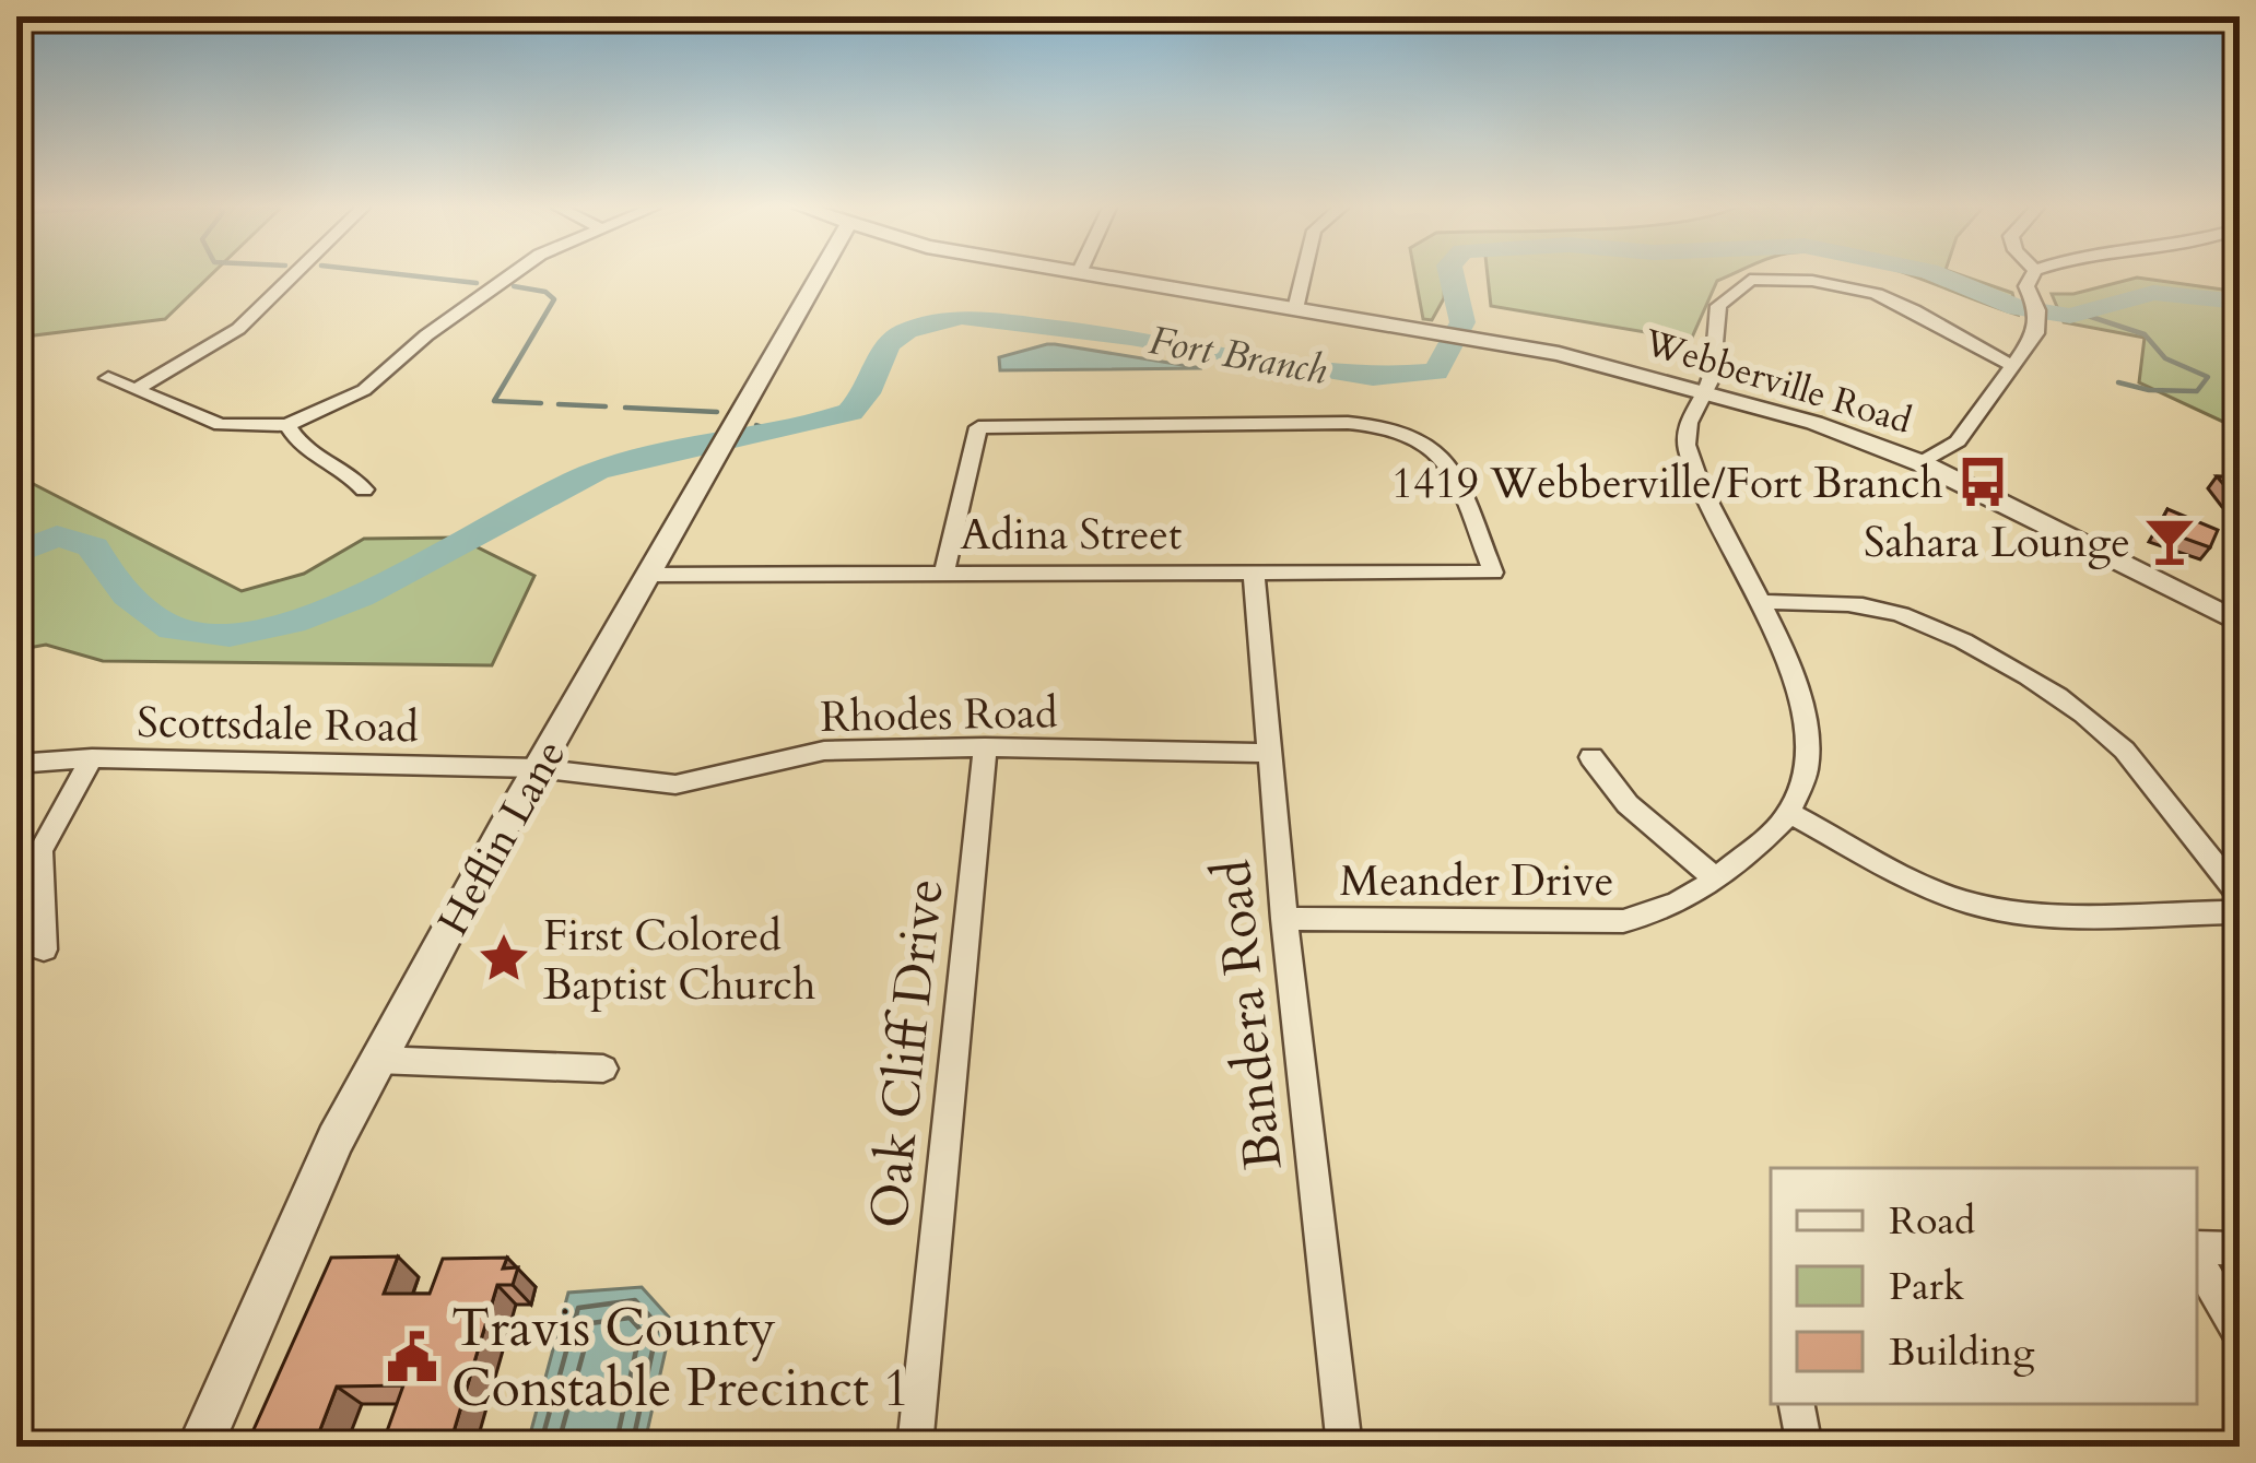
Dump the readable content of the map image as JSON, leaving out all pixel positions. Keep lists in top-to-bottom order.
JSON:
{
  "streets": {
    "street": [
      "Webberville Road",
      "Adina Street",
      "Rhodes Road",
      "Scottsdale Road",
      "Heflin Lane",
      "Meander Drive",
      "Bandera Road",
      "Oak Cliff Drive"
    ]
  },
  "crossings": [
    ["Adina Street", "Heflin Lane"],
    ["Adina Street", "Bandera Road"],
    ["Rhodes Road", "Scottsdale Road"],
    ["Rhodes Road", "Heflin Lane"],
    ["Rhodes Road", "Bandera Road"],
    ["Rhodes Road", "Oak Cliff Drive"],
    ["Scottsdale Road", "Heflin Lane"],
    ["Meander Drive", "Bandera Road"]
  ],
  "water": ["Fort Branch"],
  "places": {
    "bus stop": ["1419 Webberville/Fort Branch"],
    "bar": ["Sahara Lounge"],
    "place": ["First Colored Baptist Church"],
    "public building": ["Travis County Constable Precinct 1"]
  },
  "legend": ["Road", "Park", "Building"]
}
